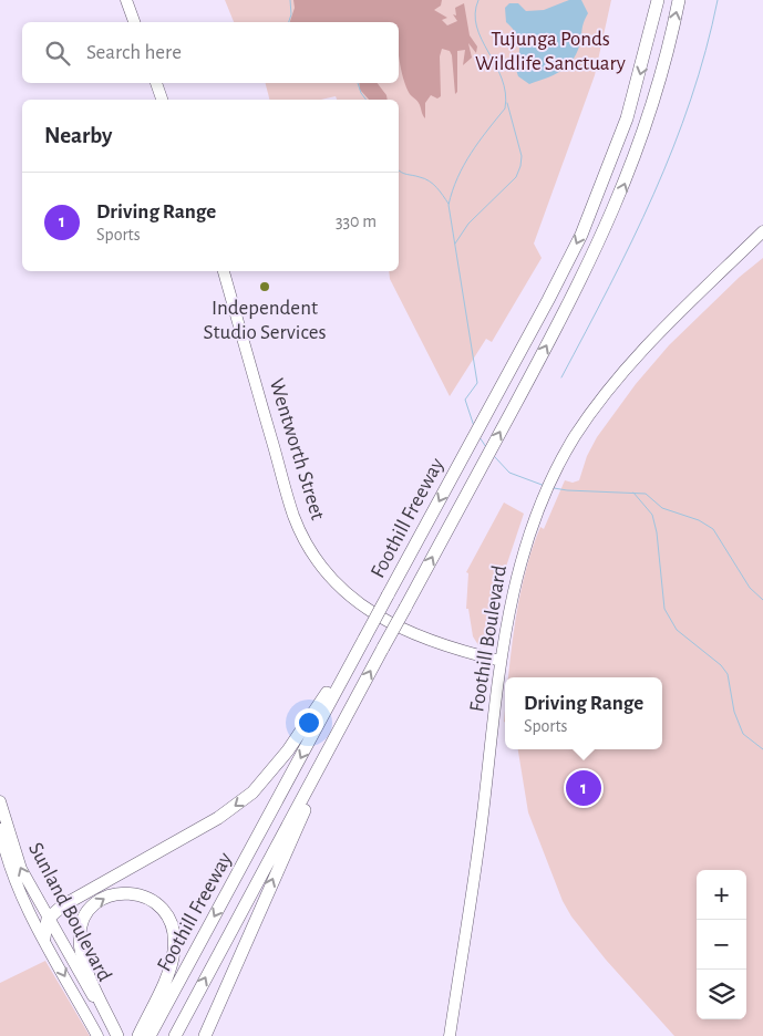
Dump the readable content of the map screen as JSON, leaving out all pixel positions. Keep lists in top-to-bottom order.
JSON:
{
  "streets": {
    "highway": ["Foothill Freeway"],
    "main road": ["Wentworth Street", "Foothill Boulevard", "Sunland Boulevard"]
  },
  "crossings": [
    ["Wentworth Street", "Foothill Boulevard"]
  ],
  "parks": ["Tujunga Ponds Wildlife Sanctuary"],
  "places": ["Independent Studio Services"],
  "page": {
    "search": "Search here",
    "heading": "Nearby",
    "list": [
      {
        "mark": "1",
        "name": "Driving Range",
        "note": "Sports",
        "value": "330 m"
      }
    ],
    "popup": ["Driving Range", "Sports"],
    "pins": "1",
    "map_buttons": ["+", "−"]
  }
}
